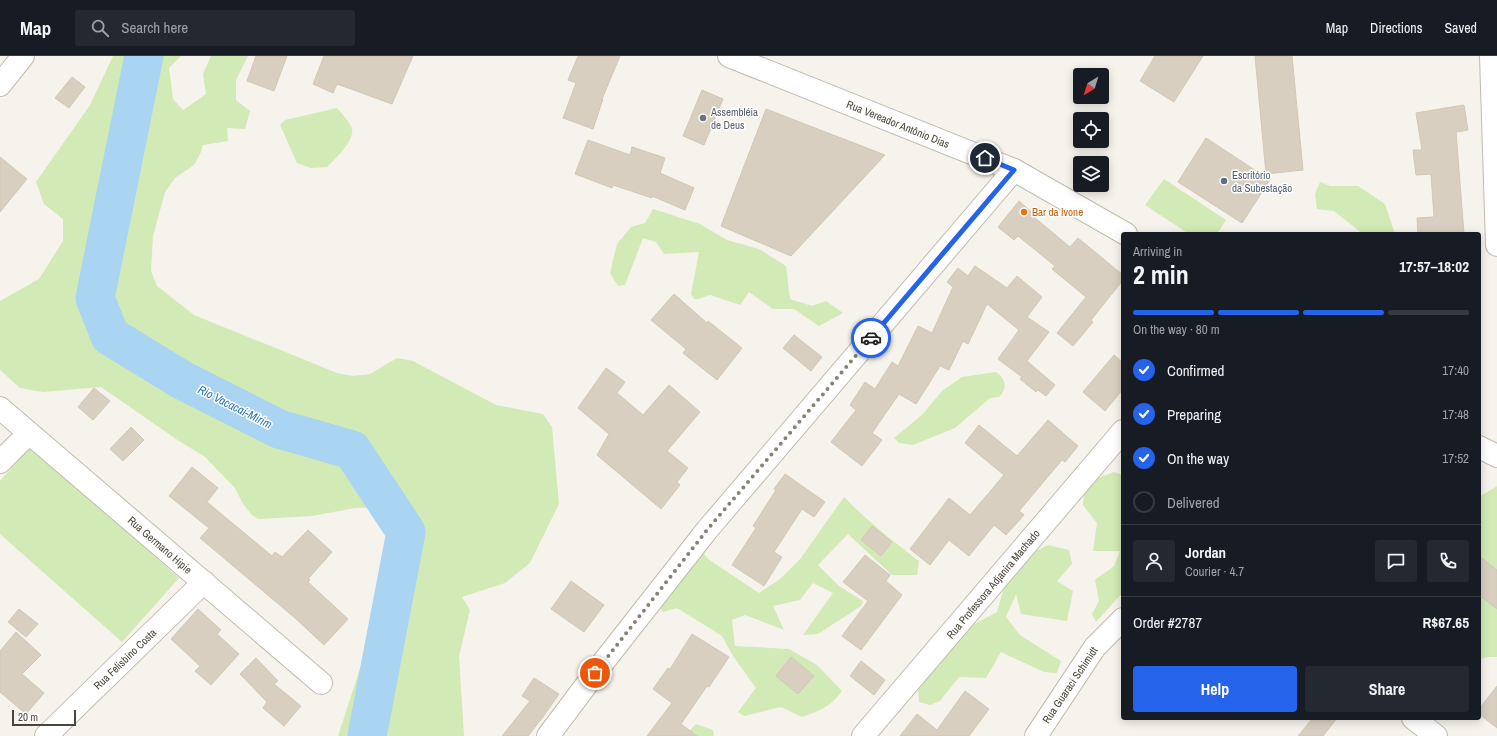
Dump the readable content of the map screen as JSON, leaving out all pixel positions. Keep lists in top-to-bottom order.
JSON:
{
  "streets": {
    "street": [
      "Rua Vereador Antônio Dias",
      "Rua Germano Hipie",
      "Rua Professora Adjanira Machado",
      "Rua Felisbino Costa",
      "Rua Guaraci Schimidt"
    ]
  },
  "crossings": [
    ["Rua Germano Hipie", "Rua Felisbino Costa"]
  ],
  "water": ["Rio Vacacaí-Mirim"],
  "places": ["Assembléia de Deus", "Escritório da Subestação", "Bar da Ivone"],
  "scale_bar": "20 m",
  "north": "bottom left",
  "page": {
    "header": "Map",
    "search": "Search here",
    "nav": ["Map", "Directions", "Saved"],
    "heading": ["2 min", "Arriving in", "17:57–18:02"],
    "panel": [
      "Jordan",
      "Courier · 4.7",
      "Order #2787",
      "R$67.65"
    ],
    "bar": "On the way · 80 m",
    "list": [
      ["Confirmed", "17:40"],
      ["Preparing", "17:48"],
      ["On the way", "17:52"],
      "Delivered"
    ],
    "buttons": ["Help", "Share"],
    "scale": "20 m"
  }
}
